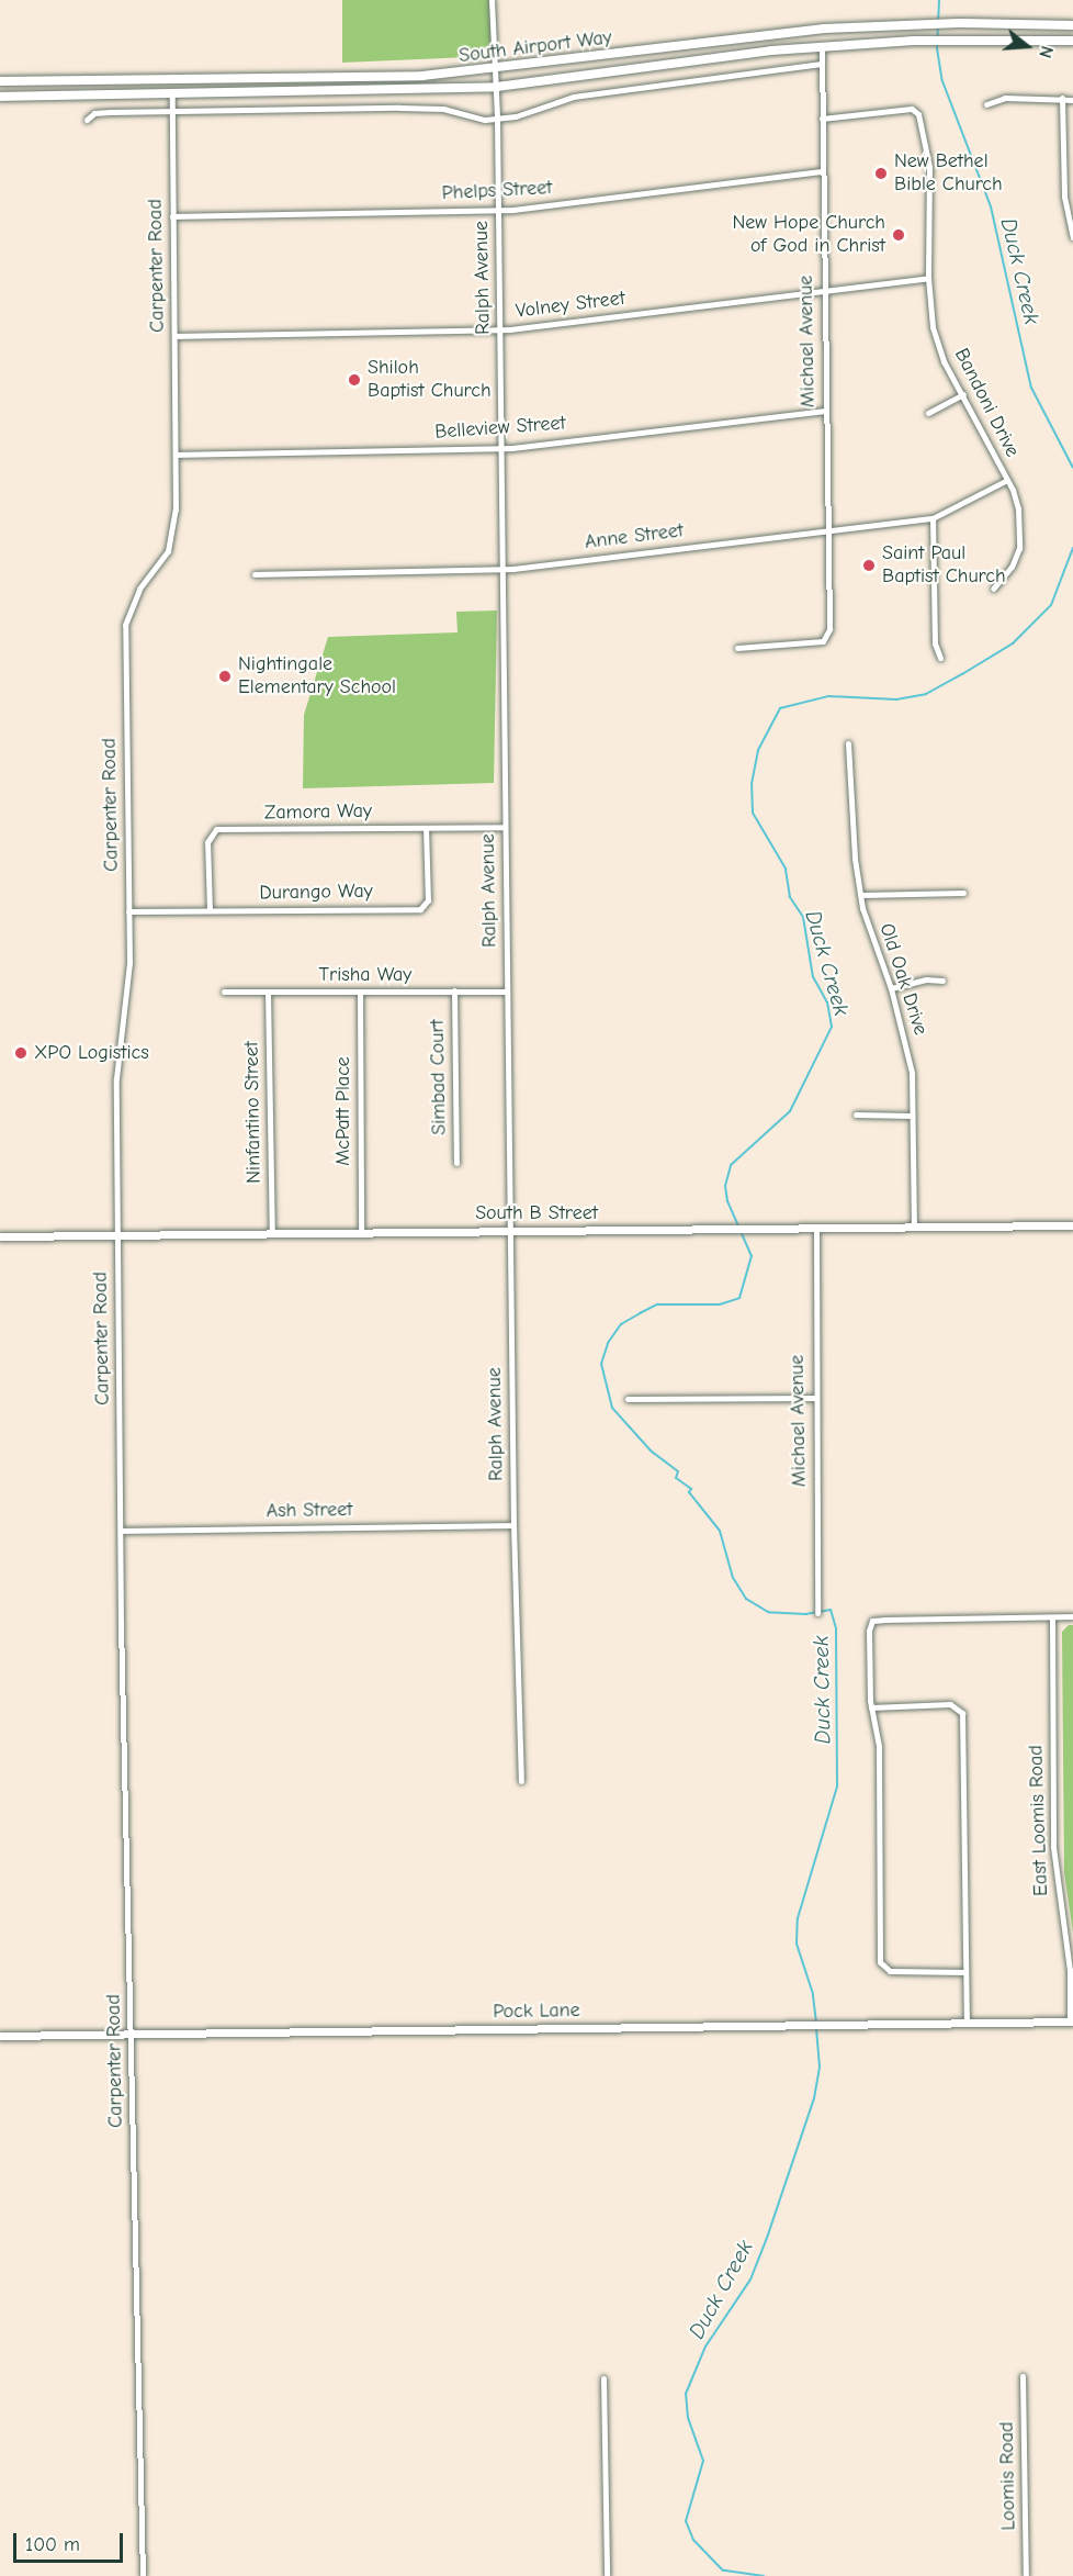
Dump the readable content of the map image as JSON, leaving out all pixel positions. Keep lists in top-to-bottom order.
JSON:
{
  "streets": {
    "main road": ["South Airport Way"],
    "street": [
      "Phelps Street",
      "Carpenter Road",
      "Ralph Avenue",
      "Volney Street",
      "Michael Avenue",
      "Bandoni Drive",
      "Belleview Street",
      "Anne Street",
      "Zamora Way",
      "Durango Way",
      "Trisha Way",
      "Old Oak Drive",
      "Simbad Court",
      "McPatt Place",
      "Ninfantino Street",
      "South B Street",
      "Ash Street",
      "East Loomis Road",
      "Pock Lane",
      "Loomis Road"
    ]
  },
  "crossings": [
    ["South Airport Way", "Carpenter Road"],
    ["South Airport Way", "Ralph Avenue"],
    ["South Airport Way", "Michael Avenue"],
    ["Phelps Street", "Carpenter Road"],
    ["Phelps Street", "Ralph Avenue"],
    ["Phelps Street", "Michael Avenue"],
    ["Carpenter Road", "Volney Street"],
    ["Carpenter Road", "Belleview Street"],
    ["Carpenter Road", "Durango Way"],
    ["Carpenter Road", "South B Street"],
    ["Carpenter Road", "Ash Street"],
    ["Carpenter Road", "Pock Lane"],
    ["Ralph Avenue", "Volney Street"],
    ["Ralph Avenue", "Belleview Street"],
    ["Ralph Avenue", "Anne Street"],
    ["Ralph Avenue", "Zamora Way"],
    ["Ralph Avenue", "Trisha Way"],
    ["Ralph Avenue", "South B Street"],
    ["Ralph Avenue", "Ash Street"],
    ["Volney Street", "Michael Avenue"],
    ["Volney Street", "Bandoni Drive"],
    ["Michael Avenue", "Bandoni Drive"],
    ["Michael Avenue", "Belleview Street"],
    ["Michael Avenue", "Anne Street"],
    ["Michael Avenue", "South B Street"],
    ["Bandoni Drive", "Anne Street"],
    ["Zamora Way", "Durango Way"],
    ["Trisha Way", "Simbad Court"],
    ["Trisha Way", "McPatt Place"],
    ["Trisha Way", "Ninfantino Street"],
    ["Old Oak Drive", "South B Street"],
    ["McPatt Place", "South B Street"],
    ["Ninfantino Street", "South B Street"],
    ["East Loomis Road", "Pock Lane"]
  ],
  "water": ["Duck Creek"],
  "places": [
    "New Bethel Bible Church",
    "New Hope Church of God in Christ",
    "Shiloh Baptist Church",
    "Saint Paul Baptist Church",
    "Nightingale Elementary School",
    "XPO Logistics"
  ],
  "scale_bar": "100 m",
  "north": "right"
}
